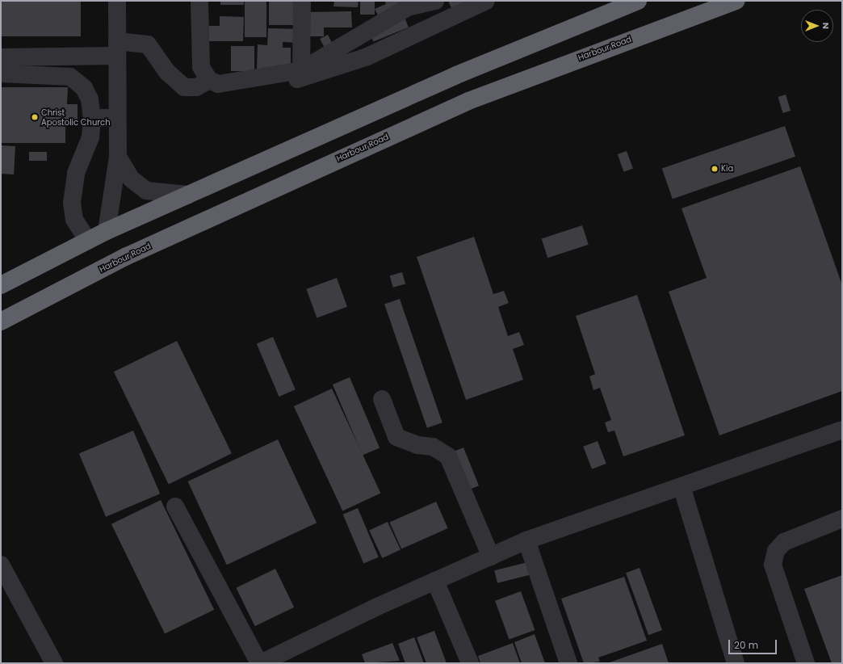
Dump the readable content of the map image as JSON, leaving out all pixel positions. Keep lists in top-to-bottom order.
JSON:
{
  "streets": {
    "highway": ["Harbour Road"]
  },
  "places": ["Christ Apostolic Church", "Kia"],
  "scale_bar": "20 m",
  "north": "right"
}
